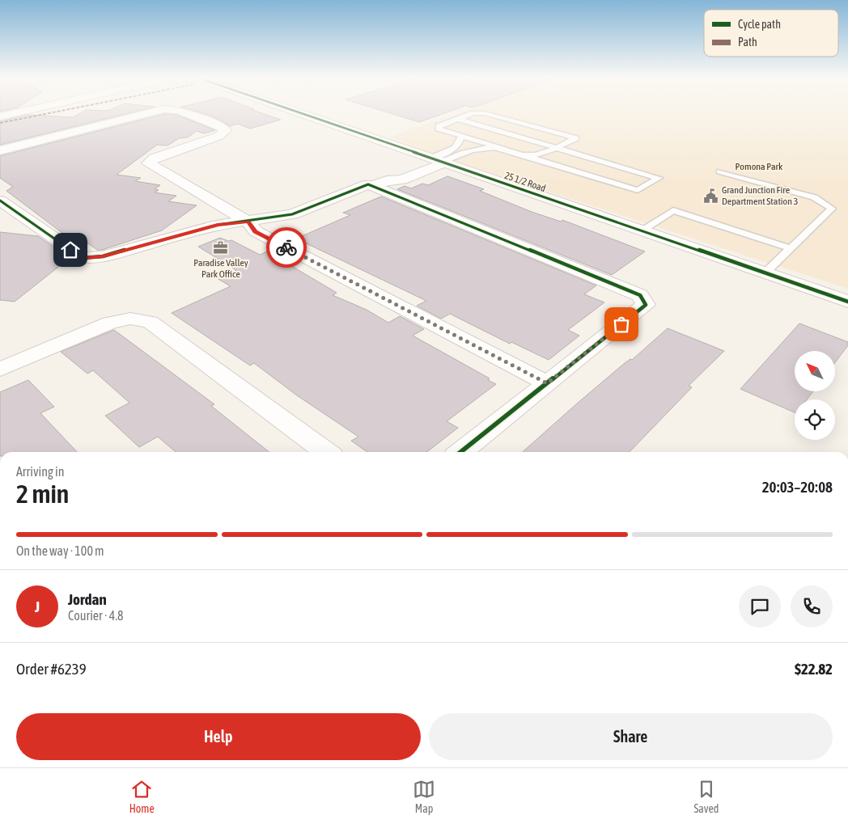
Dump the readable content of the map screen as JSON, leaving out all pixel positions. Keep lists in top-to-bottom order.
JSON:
{
  "streets": {
    "street": ["25 1/2 Road"]
  },
  "parks": ["Pomona Park"],
  "places": {
    "public building": ["Grand Junction Fire Department Station 3"],
    "office": ["Paradise Valley Park Office"]
  },
  "legend": ["Cycle path", "Path"],
  "north": "top left",
  "page": {
    "heading": ["2 min", "Arriving in", "20:03–20:08"],
    "panel": [
      "Jordan",
      "Courier · 4.8",
      "Order #6239",
      "$22.82"
    ],
    "bar": "On the way · 100 m",
    "round": "J",
    "buttons": ["Help", "Share"],
    "tabs": ["Home", "Map", "Saved"]
  }
}
